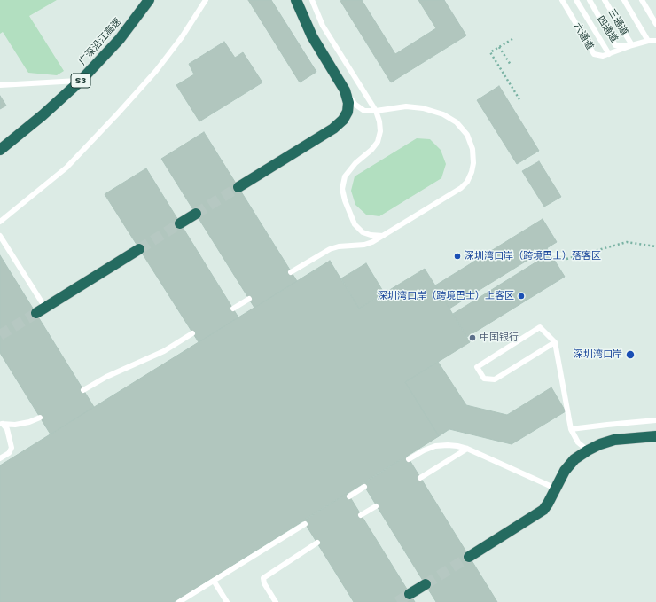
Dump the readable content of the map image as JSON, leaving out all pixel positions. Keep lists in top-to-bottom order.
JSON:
{
  "streets": {
    "highway": ["广深沿江高速", "S3"],
    "lane": ["三通道", "四通道", "六通道"]
  },
  "crossings": [
    ["三通道", "四通道"],
    ["三通道", "六通道"],
    ["四通道", "六通道"]
  ],
  "places": [
    "深圳湾口岸（跨境巴士）落客区",
    "深圳湾口岸（跨境巴士）上客区",
    "中国银行",
    "深圳湾口岸"
  ]
}
